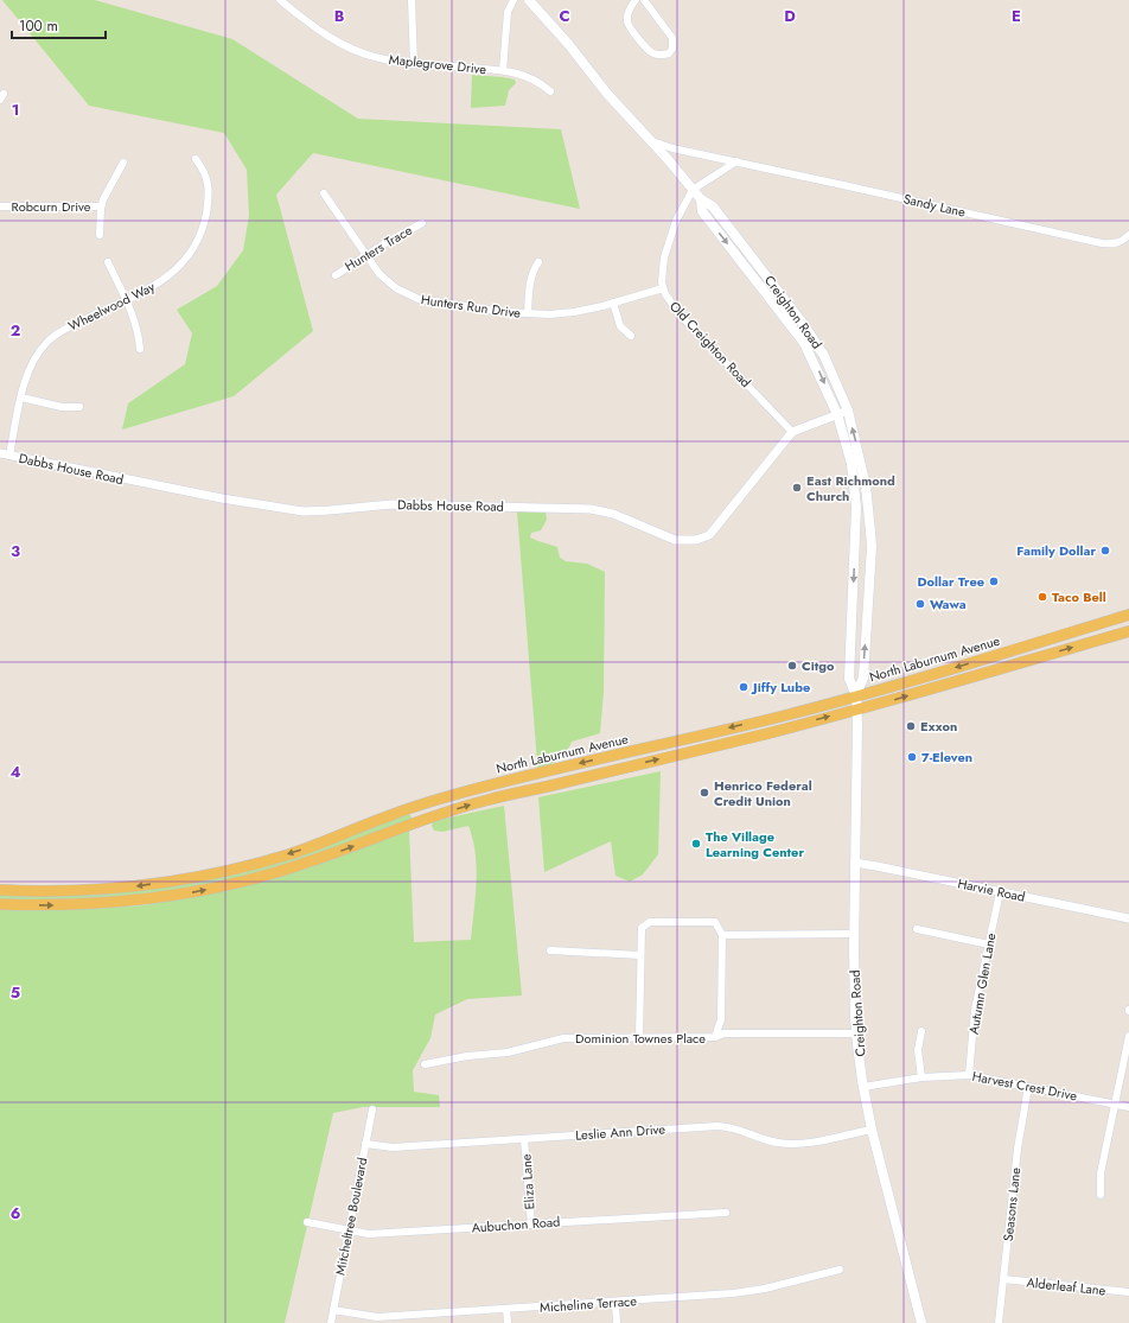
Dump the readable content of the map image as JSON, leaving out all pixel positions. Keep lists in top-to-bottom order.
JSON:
{
  "streets": {
    "main road": ["Creighton Road", "North Laburnum Avenue"],
    "street": [
      "Maplegrove Drive",
      "Sandy Lane",
      "Robcurn Drive",
      "Hunters Trace",
      "Wheelwood Way",
      "Hunters Run Drive",
      "Old Creighton Road",
      "Dabbs House Road",
      "Harvie Road",
      "Autumn Glen Lane",
      "Dominion Townes Place",
      "Harvest Crest Drive",
      "Leslie Ann Drive",
      "Eliza Lane",
      "Seasons Lane",
      "Mitcheltree Boulevard",
      "Aubuchon Road",
      "Alderleaf Lane",
      "Micheline Terrace"
    ]
  },
  "crossings": [
    ["Sandy Lane", "Creighton Road"],
    ["Hunters Trace", "Hunters Run Drive"],
    ["Wheelwood Way", "Dabbs House Road"],
    ["Hunters Run Drive", "Old Creighton Road"],
    ["Creighton Road", "Old Creighton Road"],
    ["Creighton Road", "North Laburnum Avenue"],
    ["Creighton Road", "Harvie Road"],
    ["Creighton Road", "Dominion Townes Place"],
    ["Creighton Road", "Harvest Crest Drive"],
    ["Creighton Road", "Leslie Ann Drive"],
    ["Old Creighton Road", "Dabbs House Road"],
    ["Harvie Road", "Autumn Glen Lane"],
    ["Autumn Glen Lane", "Harvest Crest Drive"],
    ["Harvest Crest Drive", "Seasons Lane"],
    ["Leslie Ann Drive", "Eliza Lane"],
    ["Leslie Ann Drive", "Mitcheltree Boulevard"],
    ["Eliza Lane", "Aubuchon Road"],
    ["Seasons Lane", "Alderleaf Lane"],
    ["Mitcheltree Boulevard", "Aubuchon Road"],
    ["Mitcheltree Boulevard", "Micheline Terrace"]
  ],
  "places": [
    "East Richmond Church",
    "Family Dollar",
    "Dollar Tree",
    "Taco Bell",
    "Wawa",
    "Citgo",
    "Jiffy Lube",
    "Exxon",
    "7-Eleven",
    "Henrico Federal Credit Union",
    "The Village Learning Center"
  ],
  "scale_bar": "100 m",
  "grid": {
    "columns": [
      "B",
      "C",
      "D",
      "E"
    ],
    "rows": [
      "1",
      "2",
      "3",
      "4",
      "5",
      "6"
    ]
  }
}
